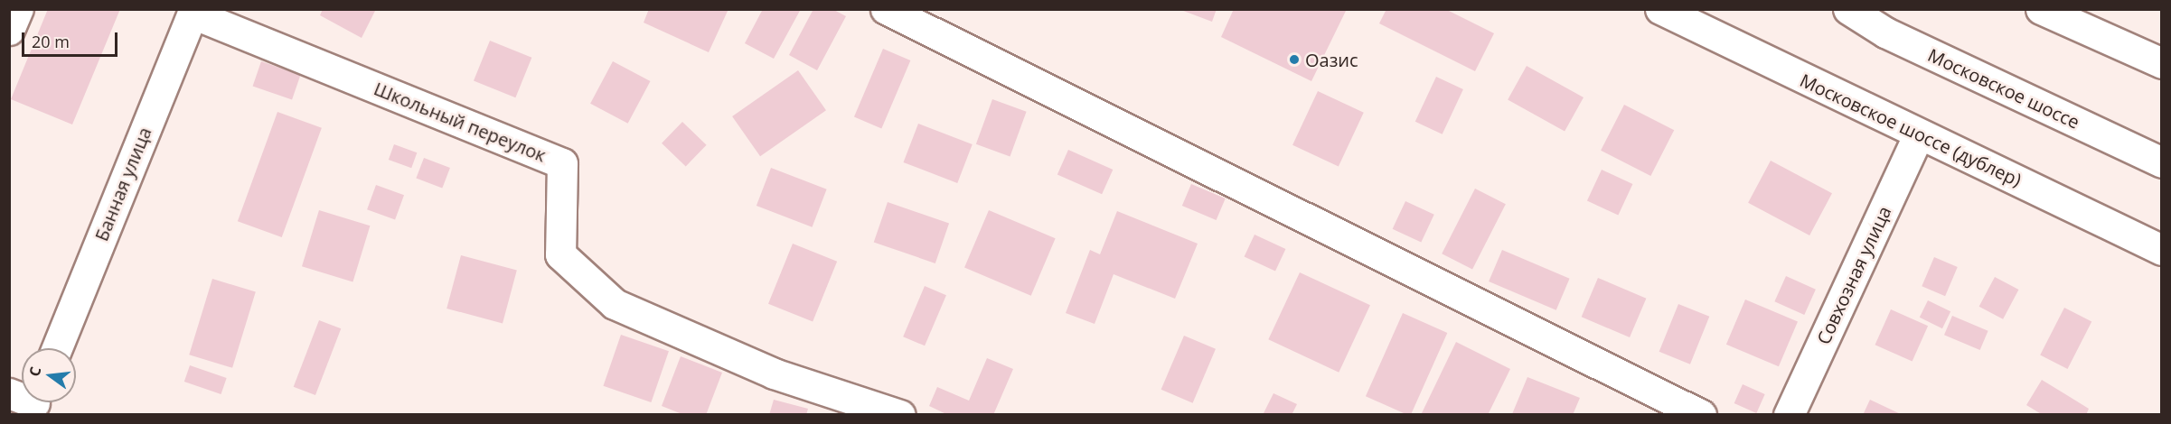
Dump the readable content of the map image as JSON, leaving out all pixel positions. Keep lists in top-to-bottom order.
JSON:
{
  "streets": {
    "street": [
      "Московское шоссе",
      "Школьный переулок",
      "Московское шоссе (дублер)",
      "Банная улица",
      "Совхозная улица"
    ]
  },
  "crossings": [
    ["Школьный переулок", "Банная улица"],
    ["Московское шоссе (дублер)", "Совхозная улица"]
  ],
  "places": ["Оазис"],
  "scale_bar": "20 m",
  "north": "left"
}
